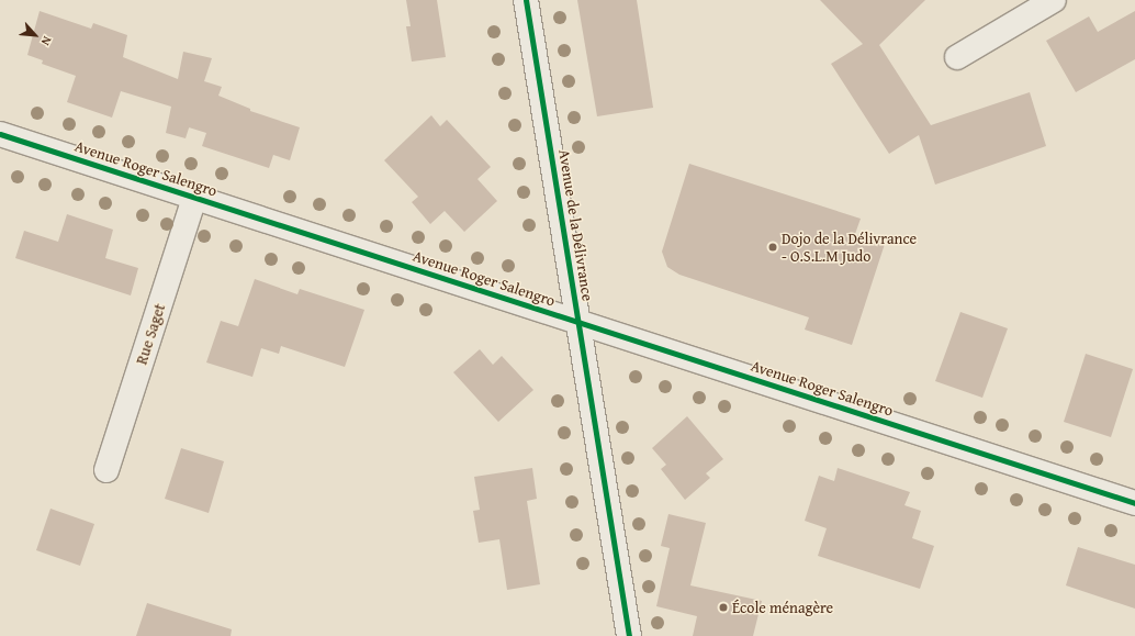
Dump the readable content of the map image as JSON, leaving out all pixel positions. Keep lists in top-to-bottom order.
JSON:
{
  "streets": {
    "street": ["Avenue Roger Salengro", "Avenue de la Délivrance", "Rue Saget"]
  },
  "crossings": [
    ["Avenue Roger Salengro", "Avenue de la Délivrance"],
    ["Avenue Roger Salengro", "Rue Saget"]
  ],
  "places": ["Dojo de la Délivrance - O.S.L.M Judo", "École ménagère"],
  "north": "bottom right"
}
